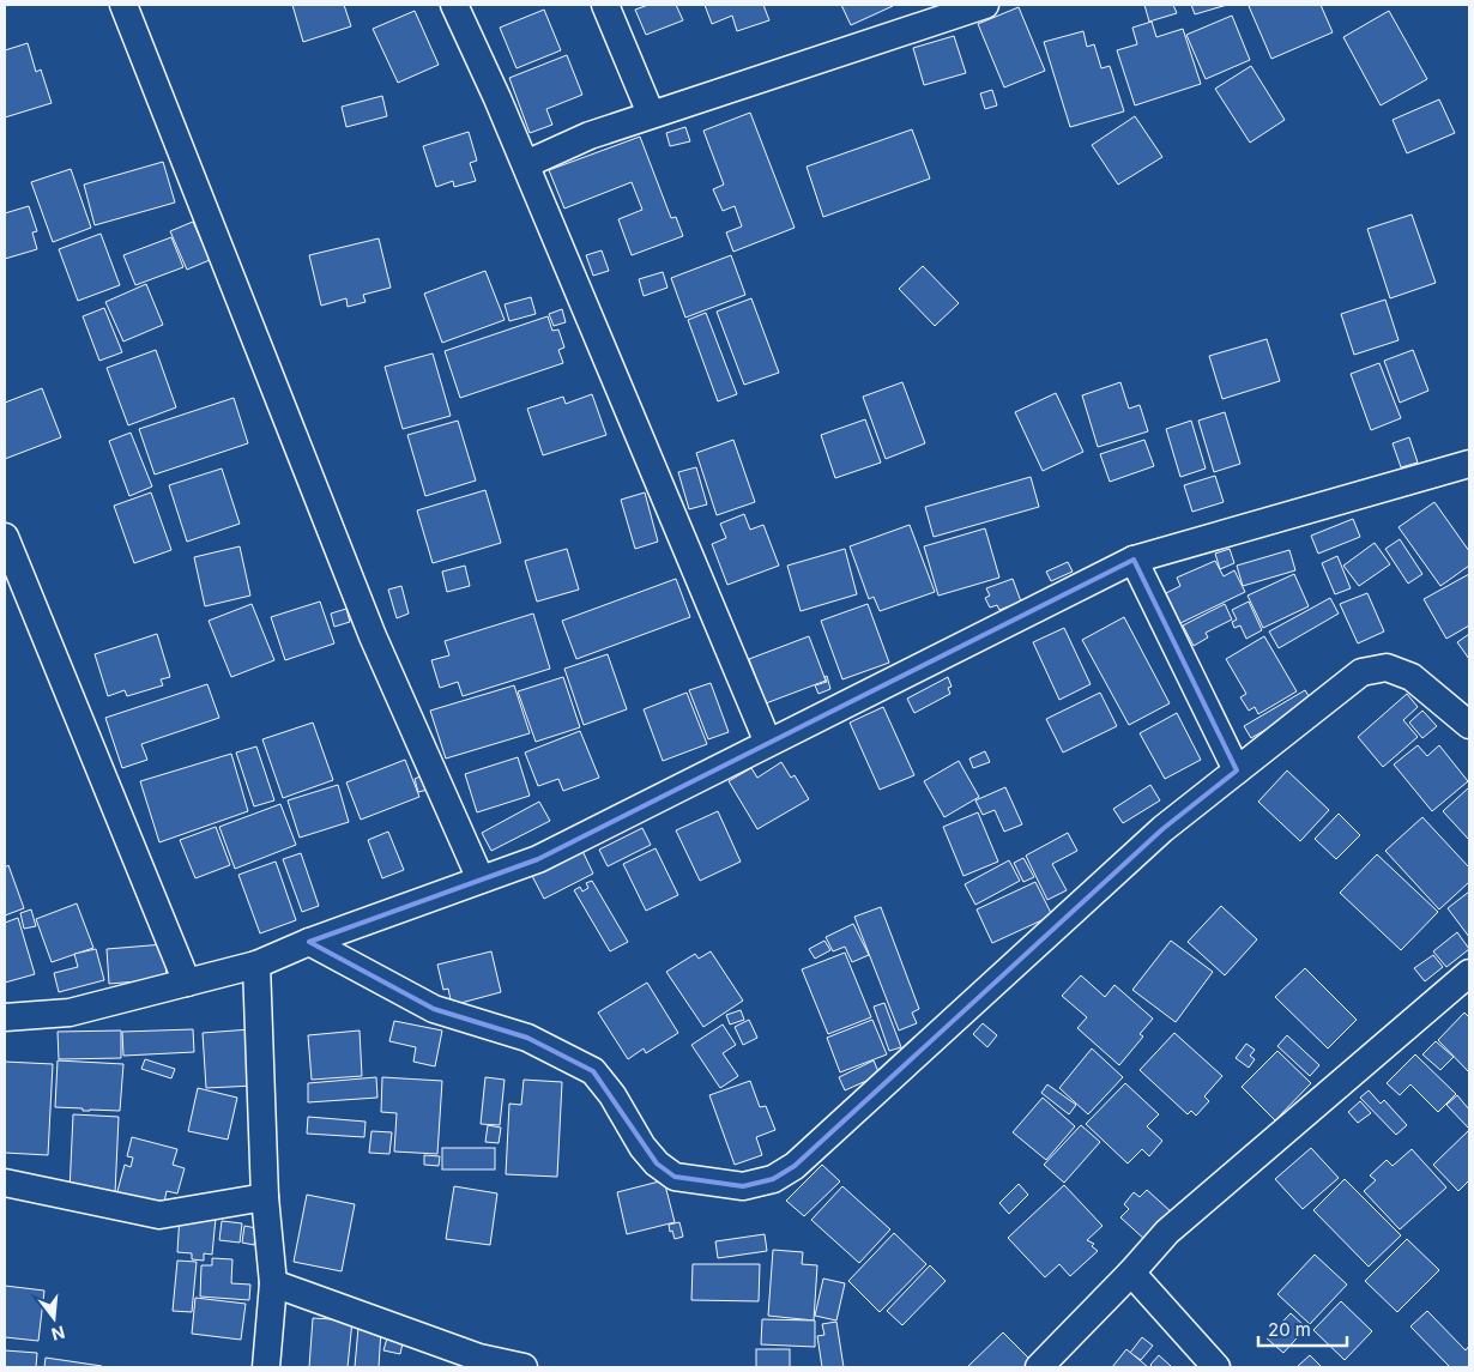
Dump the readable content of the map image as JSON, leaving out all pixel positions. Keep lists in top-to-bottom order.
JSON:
{
  "scale_bar": "20 m",
  "north": "bottom"
}
